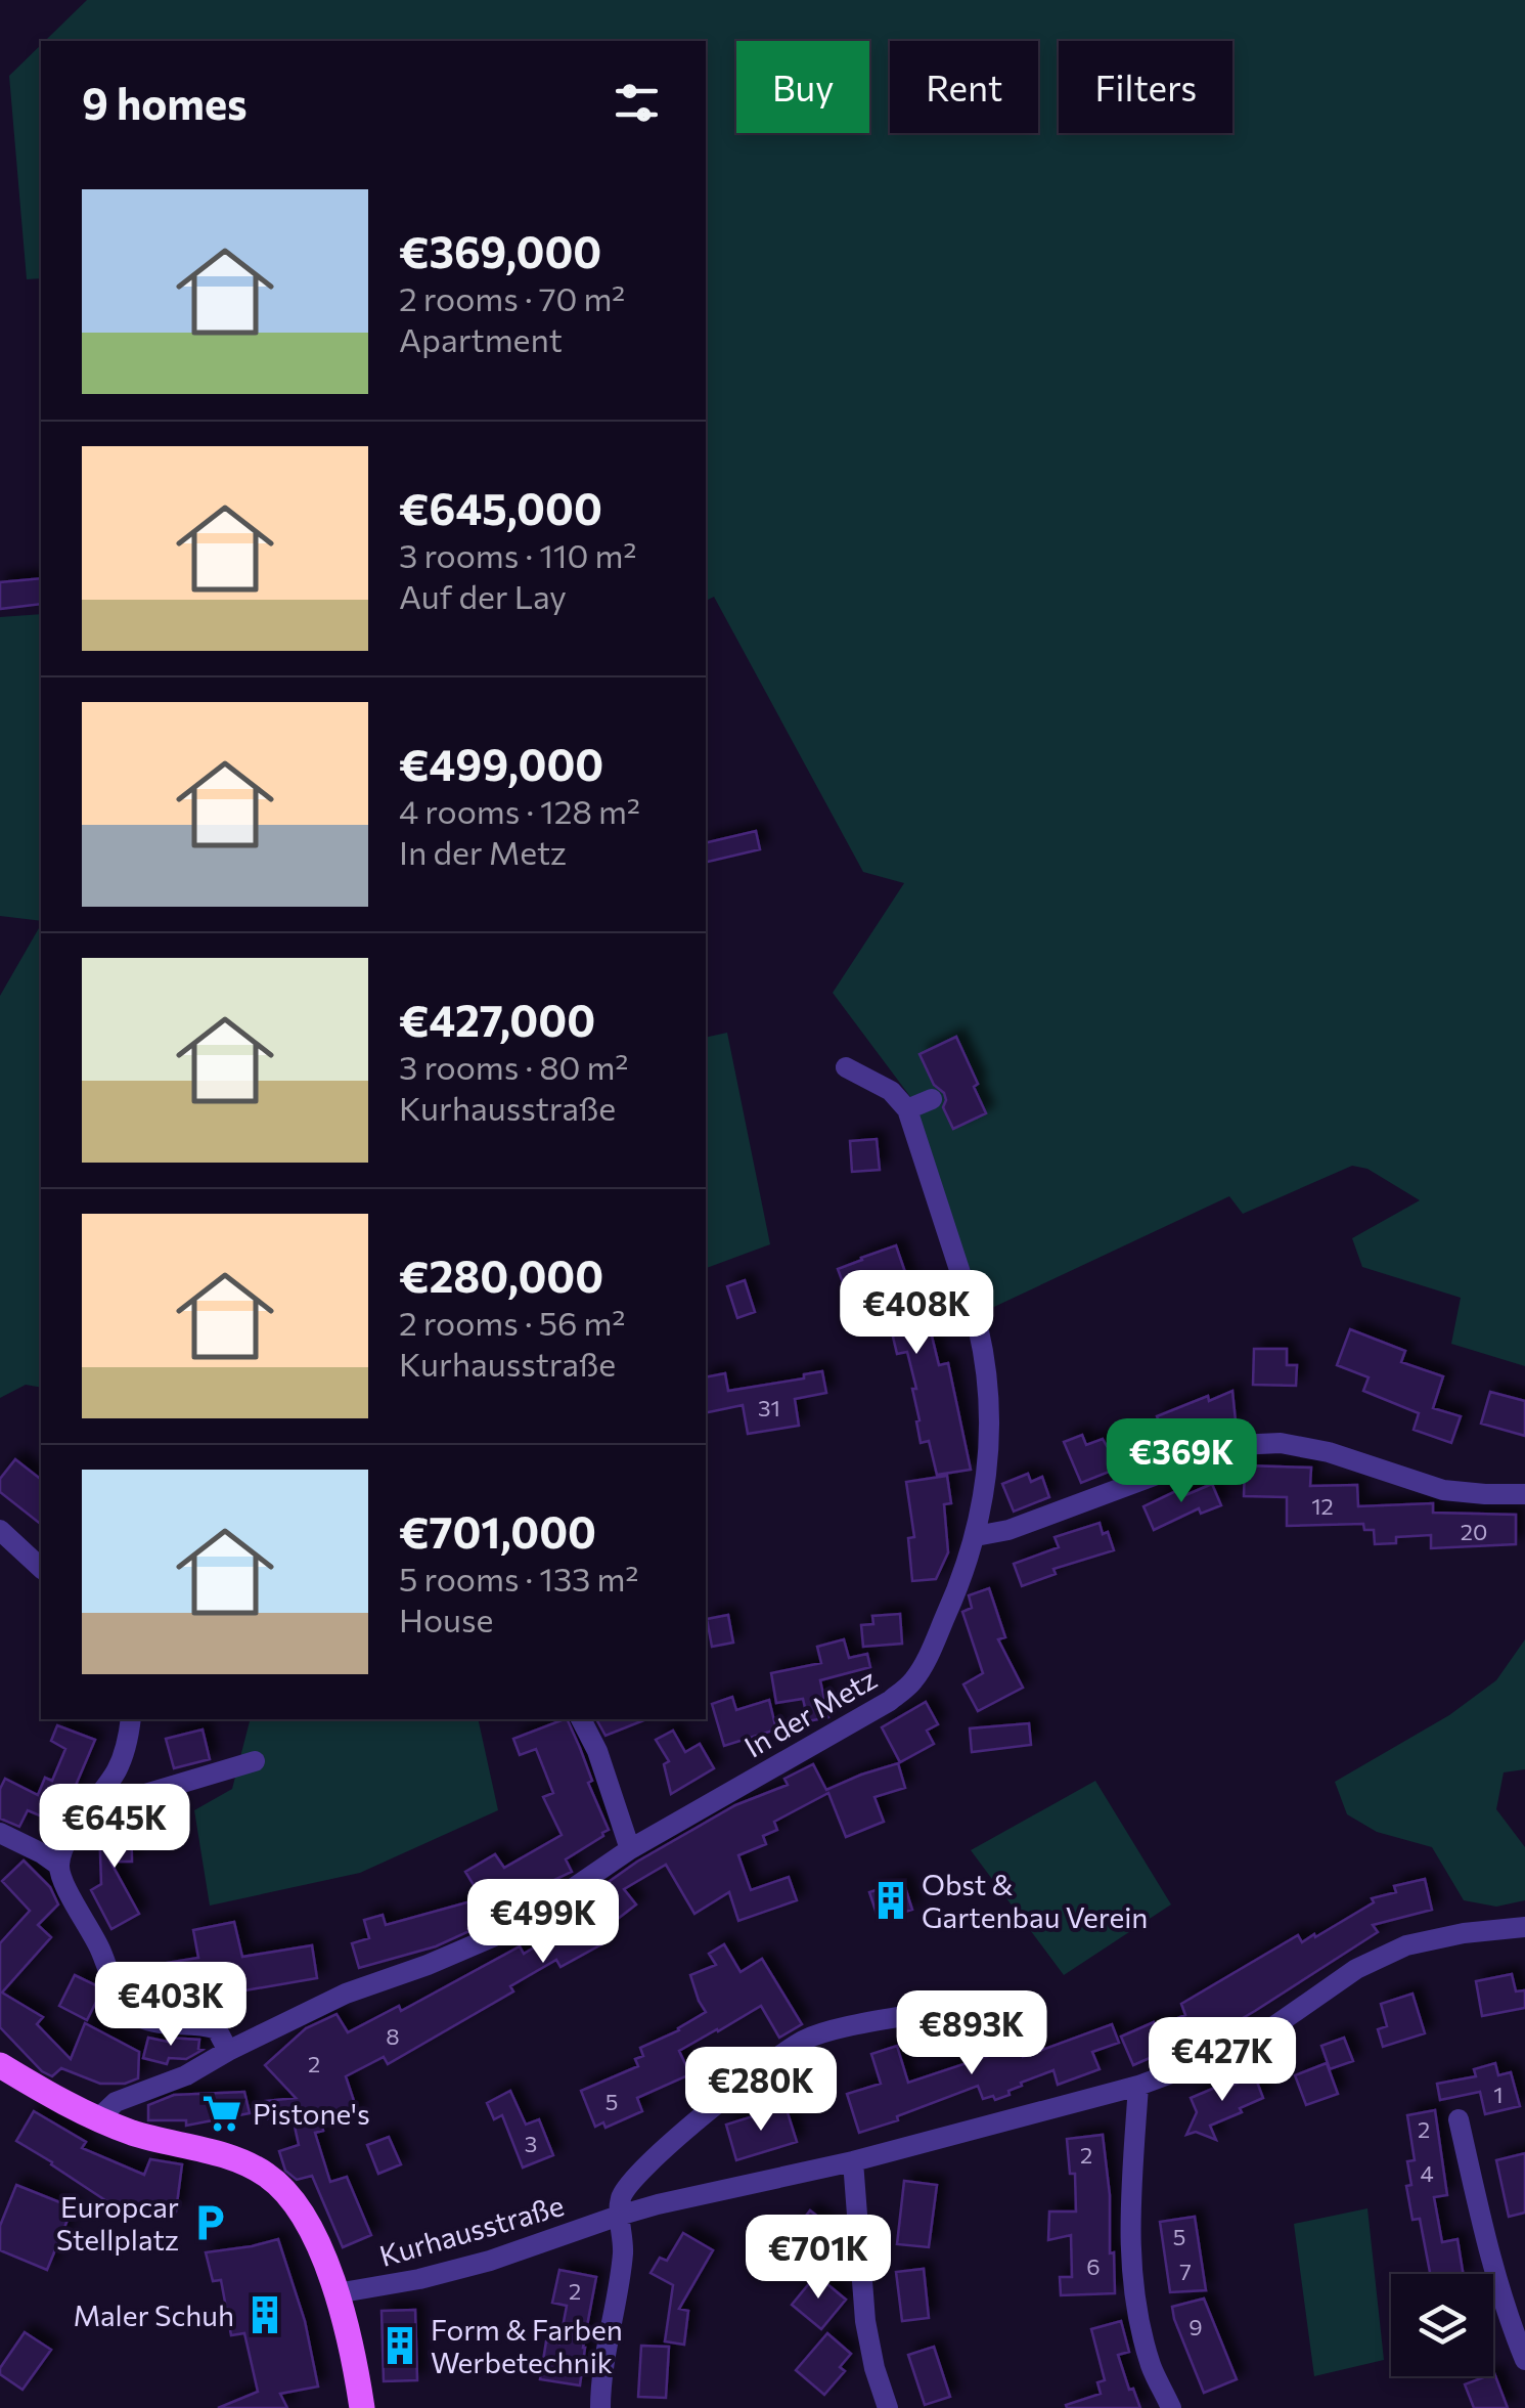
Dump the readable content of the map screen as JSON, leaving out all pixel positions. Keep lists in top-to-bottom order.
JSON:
{
  "streets": {
    "street": ["In der Metz", "Kurhausstraße"]
  },
  "places": {
    "building": ["Obst & Gartenbau Verein", "Maler Schuh", "Form & Farben Werbetechnik"],
    "supermarket": ["Pistone's"],
    "parking": ["Europcar Stellplatz"]
  },
  "house_numbers": [
    "31",
    "12",
    "20",
    "8",
    "2",
    "1",
    "5",
    "2",
    "3",
    "2",
    "4",
    "5",
    "6",
    "7",
    "2",
    "9"
  ],
  "page": {
    "chip": ["Buy", "Rent", "Filters"],
    "heading": "9 homes",
    "list": [
      {
        "name": "€369,000",
        "note": "2 rooms · 70 m² · Apartment"
      },
      {
        "name": "€645,000",
        "note": "3 rooms · 110 m² · Auf der Lay"
      },
      {
        "name": "€499,000",
        "note": "4 rooms · 128 m² · In der Metz"
      },
      {
        "name": "€427,000",
        "note": "3 rooms · 80 m² · Kurhausstraße"
      },
      {
        "name": "€280,000",
        "note": "2 rooms · 56 m² · Kurhausstraße"
      },
      {
        "name": "€701,000",
        "note": "5 rooms · 133 m² · House"
      }
    ],
    "price": [
      "€408K",
      "€369K",
      "€645K",
      "€499K",
      "€403K",
      "€893K",
      "€427K",
      "€280K",
      "€701K"
    ]
  }
}
